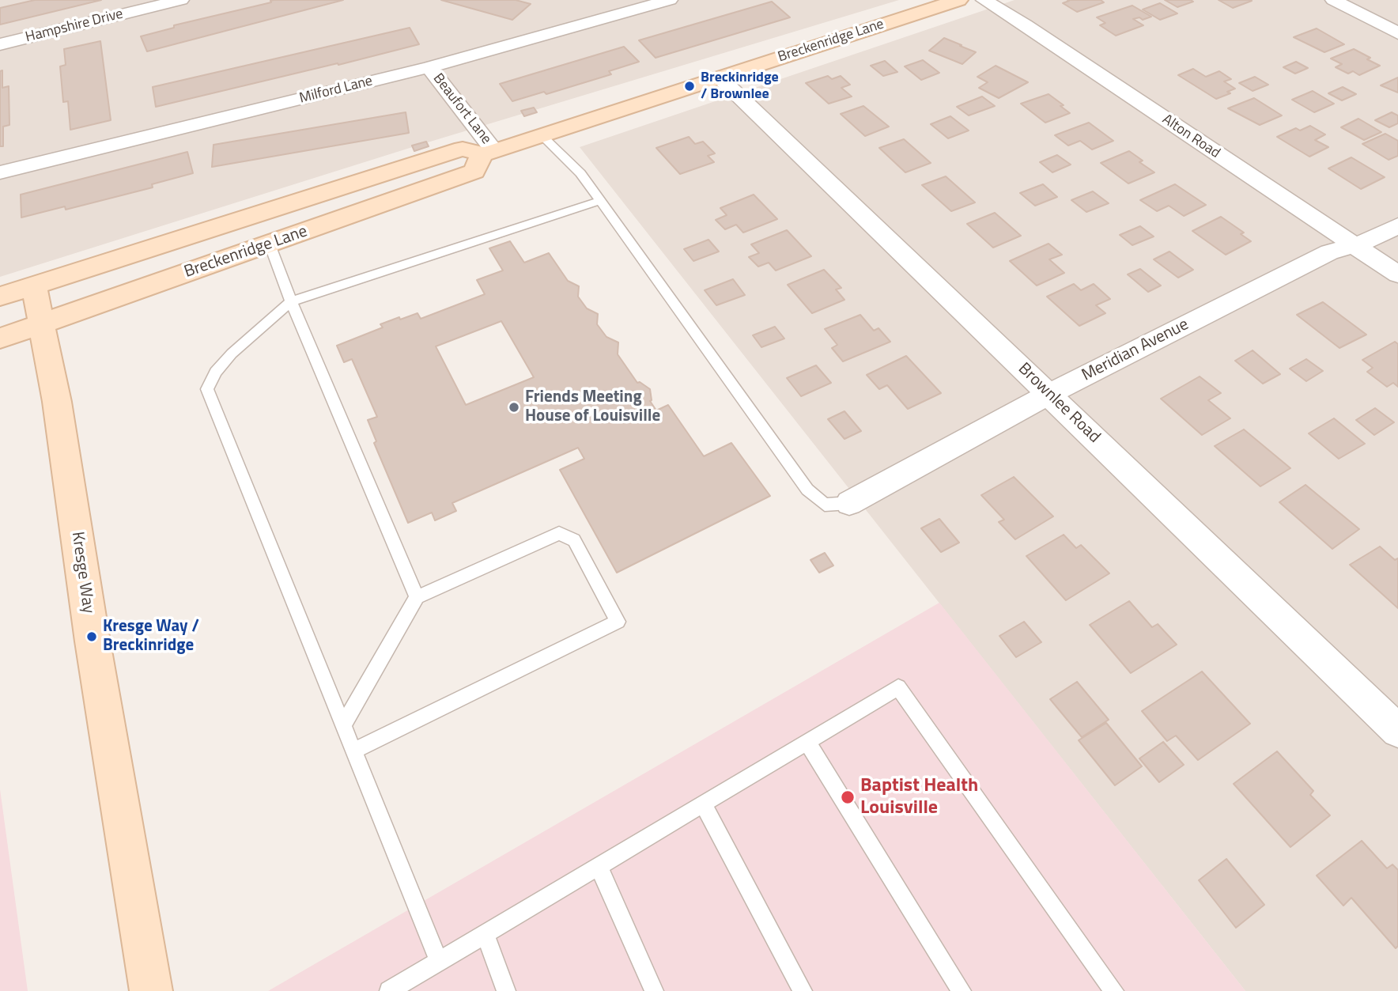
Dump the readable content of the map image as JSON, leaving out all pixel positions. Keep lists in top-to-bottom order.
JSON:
{
  "streets": {
    "main road": ["Breckenridge Lane", "Kresge Way"],
    "street": [
      "Hampshire Drive",
      "Milford Lane",
      "Beaufort Lane",
      "Alton Road",
      "Meridian Avenue",
      "Brownlee Road"
    ]
  },
  "crossings": [
    ["Breckenridge Lane", "Beaufort Lane"],
    ["Breckenridge Lane", "Brownlee Road"],
    ["Breckenridge Lane", "Kresge Way"],
    ["Milford Lane", "Beaufort Lane"],
    ["Alton Road", "Meridian Avenue"],
    ["Meridian Avenue", "Brownlee Road"]
  ],
  "places": [
    "Breckinridge / Brownlee",
    "Friends Meeting House of Louisville",
    "Kresge Way / Breckinridge",
    "Baptist Health Louisville"
  ]
}
